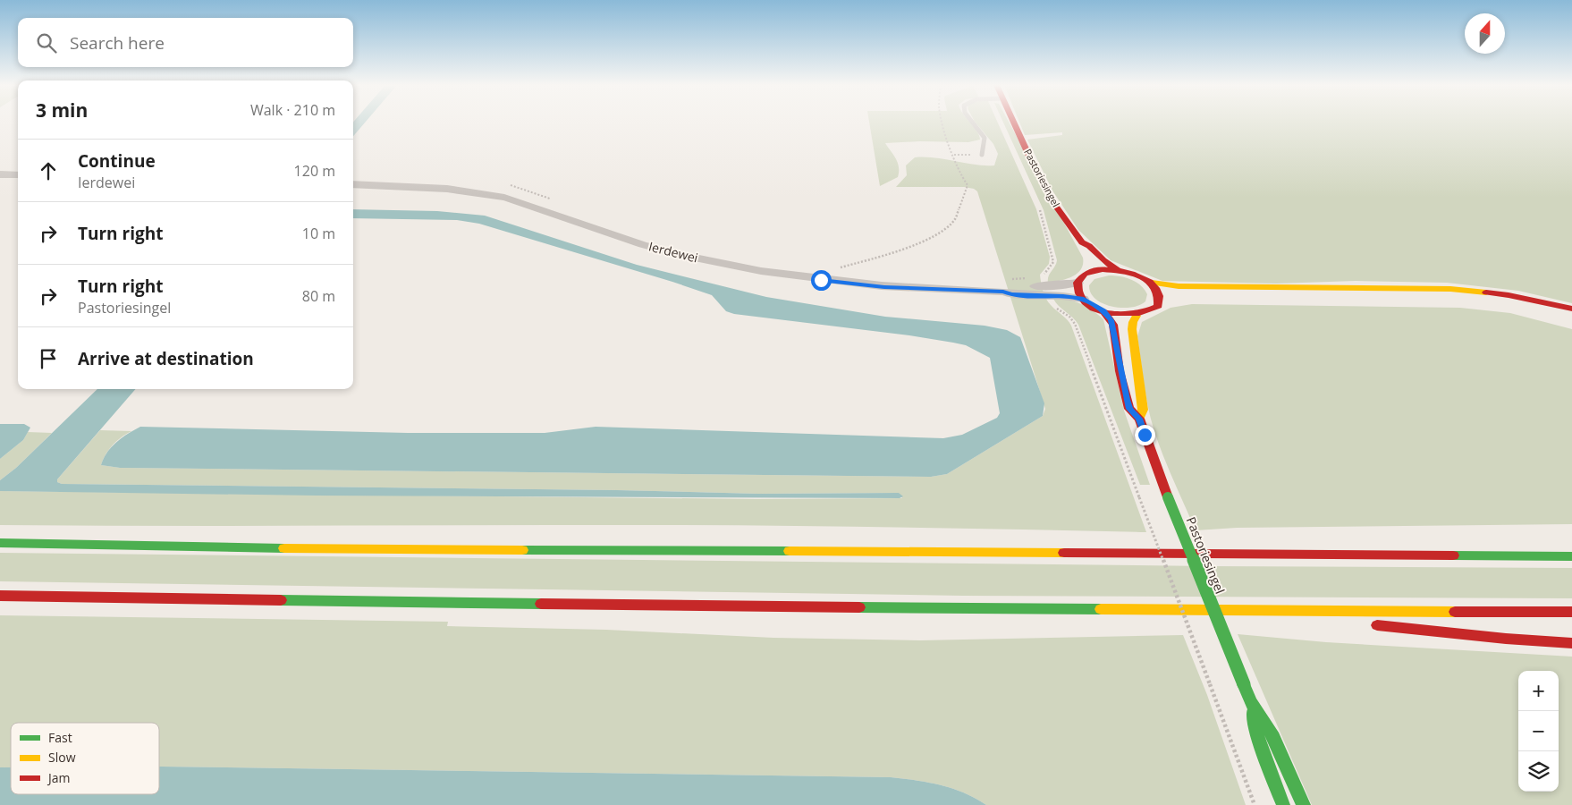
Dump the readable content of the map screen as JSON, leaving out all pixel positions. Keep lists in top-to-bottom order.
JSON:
{
  "streets": {
    "main road": ["Pastoriesingel"],
    "street": ["Ierdewei"]
  },
  "legend": ["Fast", "Slow", "Jam"],
  "north": "top",
  "page": {
    "search": "Search here",
    "heading": ["3 min", "Walk · 210 m"],
    "list": [
      ["Continue", "Ierdewei", "120 m"],
      ["Turn right", "10 m"],
      ["Turn right", "Pastoriesingel", "80 m"],
      "Arrive at destination"
    ],
    "map_buttons": ["+", "−"]
  }
}
